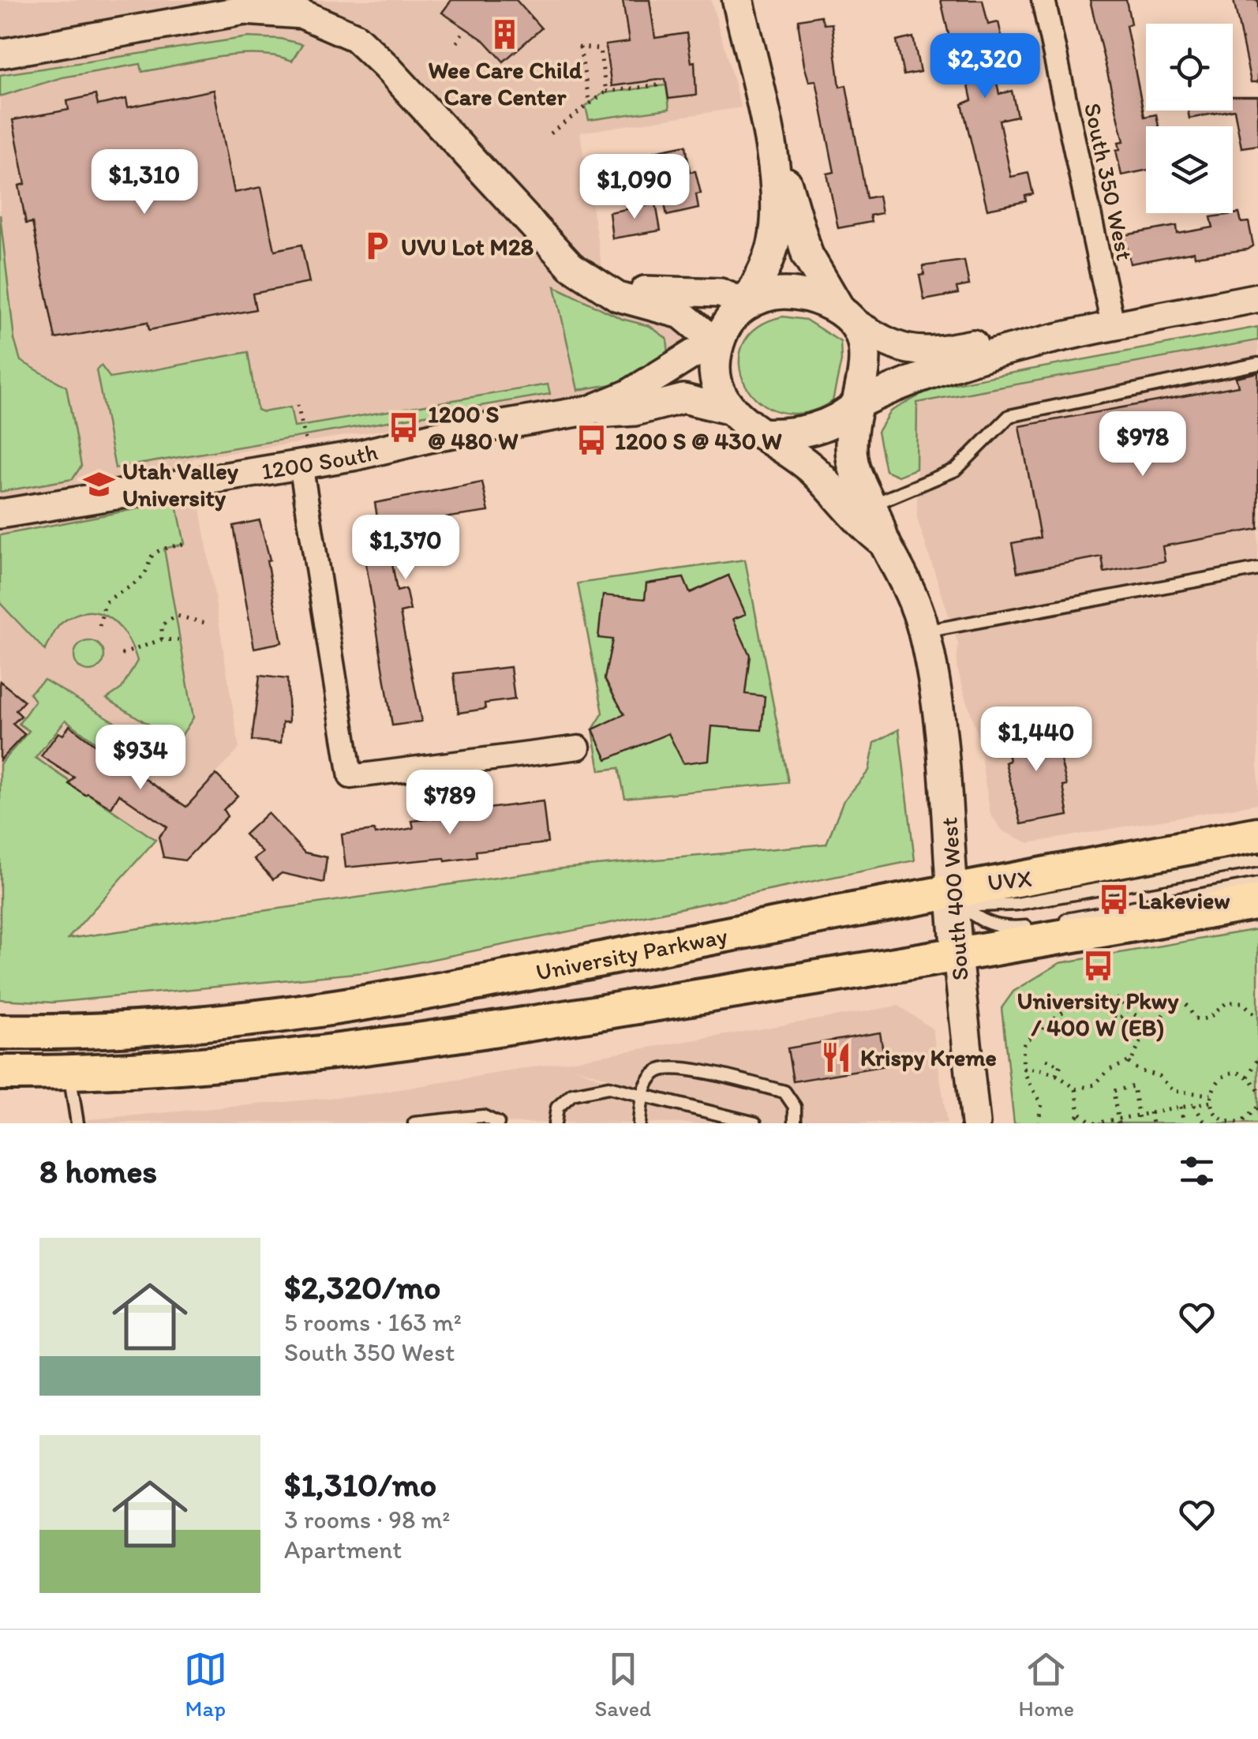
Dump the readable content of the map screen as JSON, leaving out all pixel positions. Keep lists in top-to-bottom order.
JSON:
{
  "streets": {
    "main road": ["South 400 West", "University Parkway"],
    "street": ["South 350 West", "1200 South"],
    "lane": ["UVX"]
  },
  "crossings": [
    ["1200 South", "South 400 West"],
    ["UVX", "South 400 West"],
    ["UVX", "University Parkway"],
    ["South 400 West", "University Parkway"]
  ],
  "places": {
    "building": ["Wee Care Child Care Center"],
    "parking": ["UVU Lot M28"],
    "bus stop": [
      "1200 S @ 480 W",
      "1200 S @ 430 W",
      "Lakeview",
      "University Pkwy / 400 W (EB)"
    ],
    "school or university": ["Utah Valley University"],
    "restaurant": ["Krispy Kreme"]
  },
  "page": {
    "price": [
      "$2,320",
      "$1,310",
      "$1,090",
      "$978",
      "$1,370",
      "$1,440",
      "$934",
      "$789"
    ],
    "heading": "8 homes",
    "list": [
      {
        "name": "$2,320/mo",
        "note": "5 rooms · 163 m² · South 350 West"
      },
      {
        "name": "$1,310/mo",
        "note": "3 rooms · 98 m² · Apartment"
      }
    ],
    "tabs": ["Map", "Saved", "Home"]
  }
}
